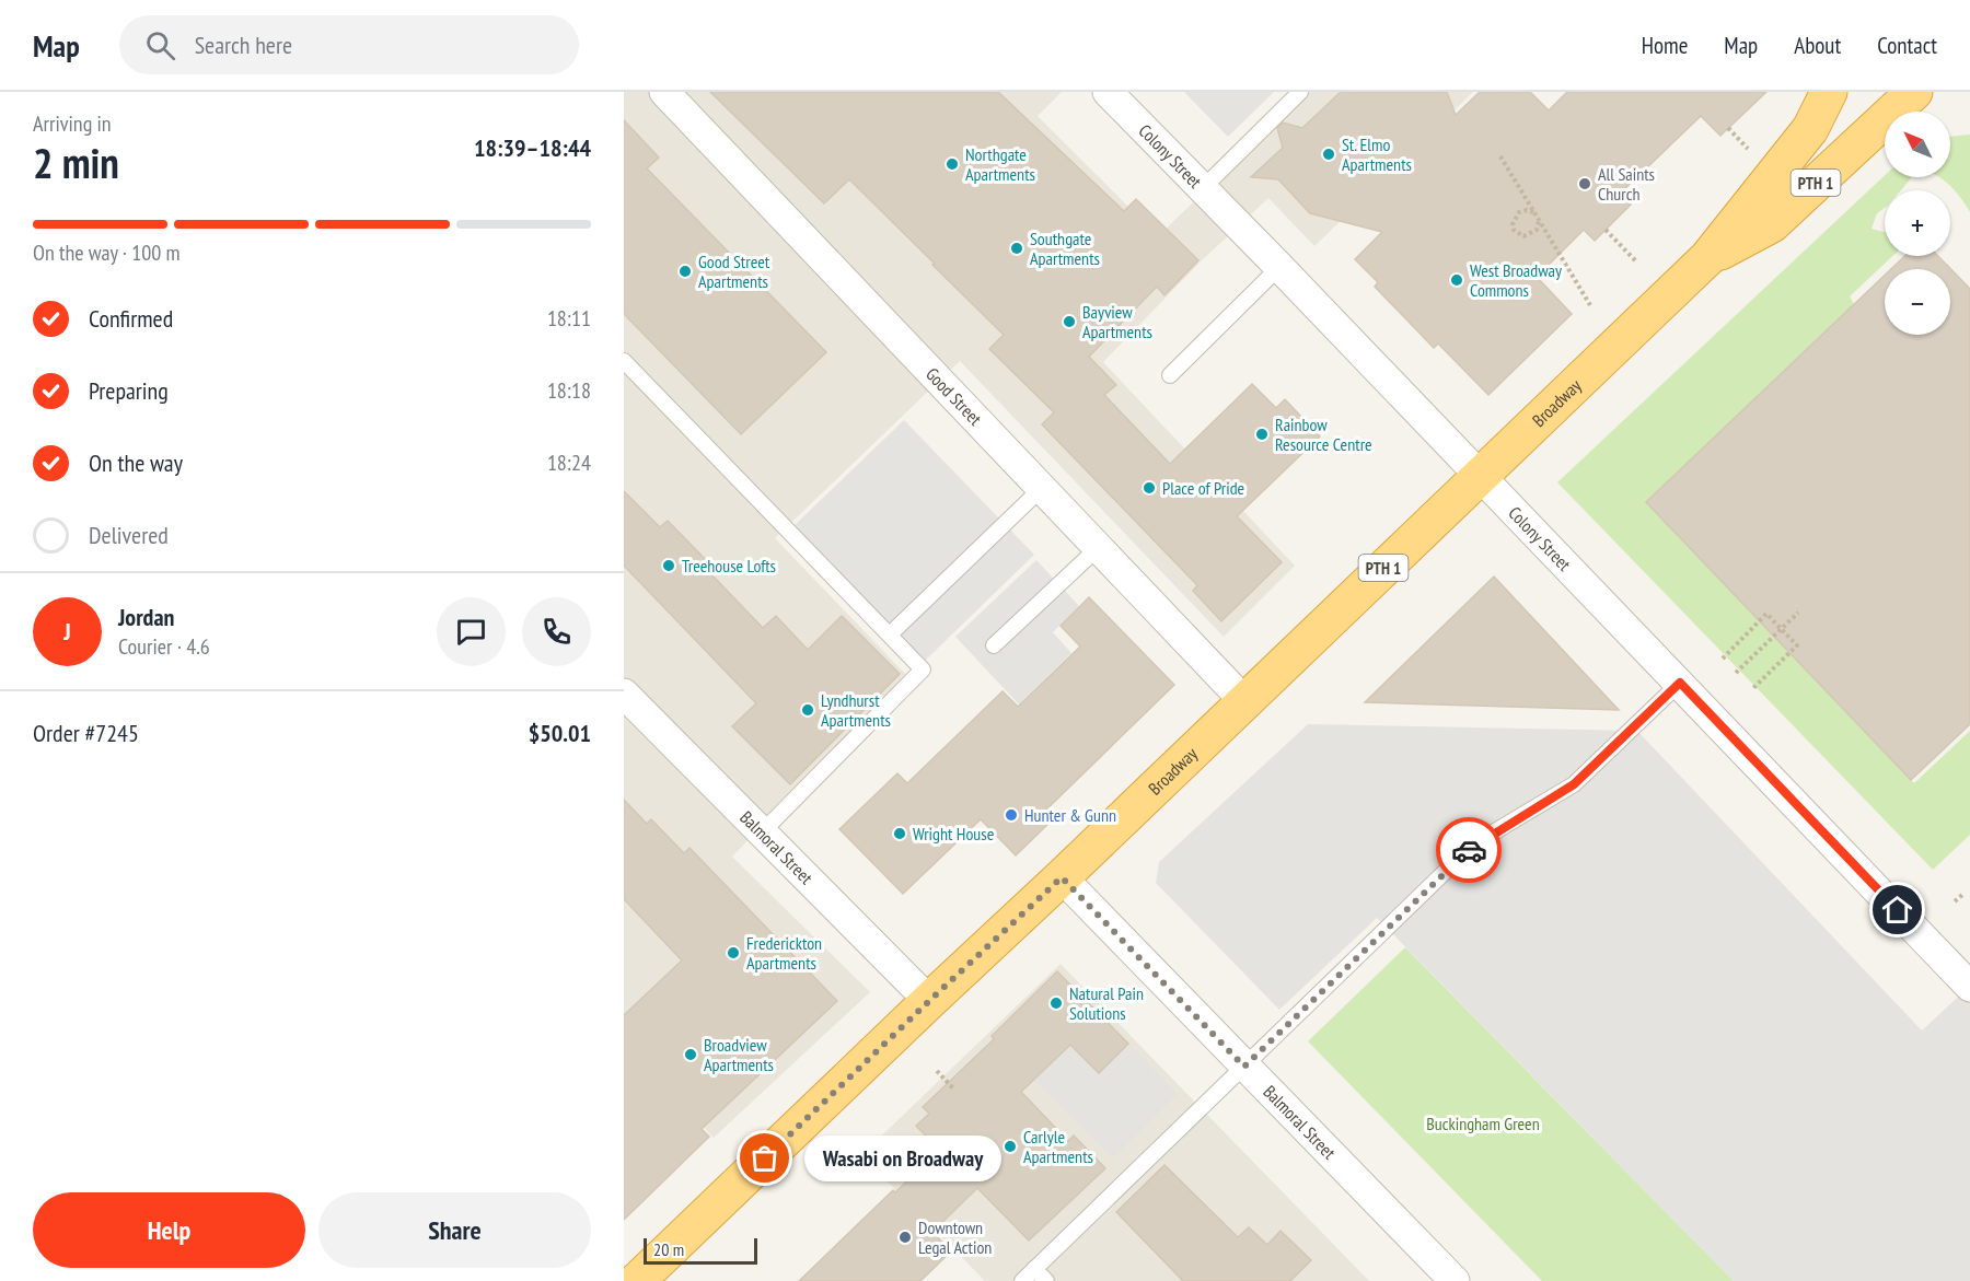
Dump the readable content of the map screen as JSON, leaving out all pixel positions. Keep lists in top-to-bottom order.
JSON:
{
  "streets": {
    "highway": ["PTH 1", "Broadway"],
    "street": ["Colony Street", "Good Street", "Balmoral Street"]
  },
  "crossings": [
    ["Colony Street", "Broadway"],
    ["Good Street", "Broadway"],
    ["Broadway", "Balmoral Street"]
  ],
  "parks": ["Buckingham Green"],
  "places": [
    "St. Elmo Apartments",
    "Northgate Apartments",
    "All Saints Church",
    "Southgate Apartments",
    "Good Street Apartments",
    "West Broadway Commons",
    "Bayview Apartments",
    "Rainbow Resource Centre",
    "Place of Pride",
    "Treehouse Lofts",
    "Lyndhurst Apartments",
    "Hunter & Gunn",
    "Wright House",
    "Frederickton Apartments",
    "Natural Pain Solutions",
    "Broadview Apartments",
    "Carlyle Apartments",
    "Wasabi on Broadway",
    "Downtown Legal Action"
  ],
  "scale_bar": "20 m",
  "north": "top left",
  "page": {
    "header": "Map",
    "search": "Search here",
    "nav": [
      "Home",
      "Map",
      "About",
      "Contact"
    ],
    "heading": ["2 min", "Arriving in", "18:39–18:44"],
    "panel": [
      "Jordan",
      "Courier · 4.6",
      "Order #7245",
      "$50.01"
    ],
    "map_buttons": ["+", "−"],
    "bar": "On the way · 100 m",
    "list": [
      ["Confirmed", "18:11"],
      ["Preparing", "18:18"],
      ["On the way", "18:24"],
      "Delivered"
    ],
    "round": "J",
    "bubble": "Wasabi on Broadway",
    "buttons": ["Help", "Share"],
    "scale": "20 m"
  }
}
